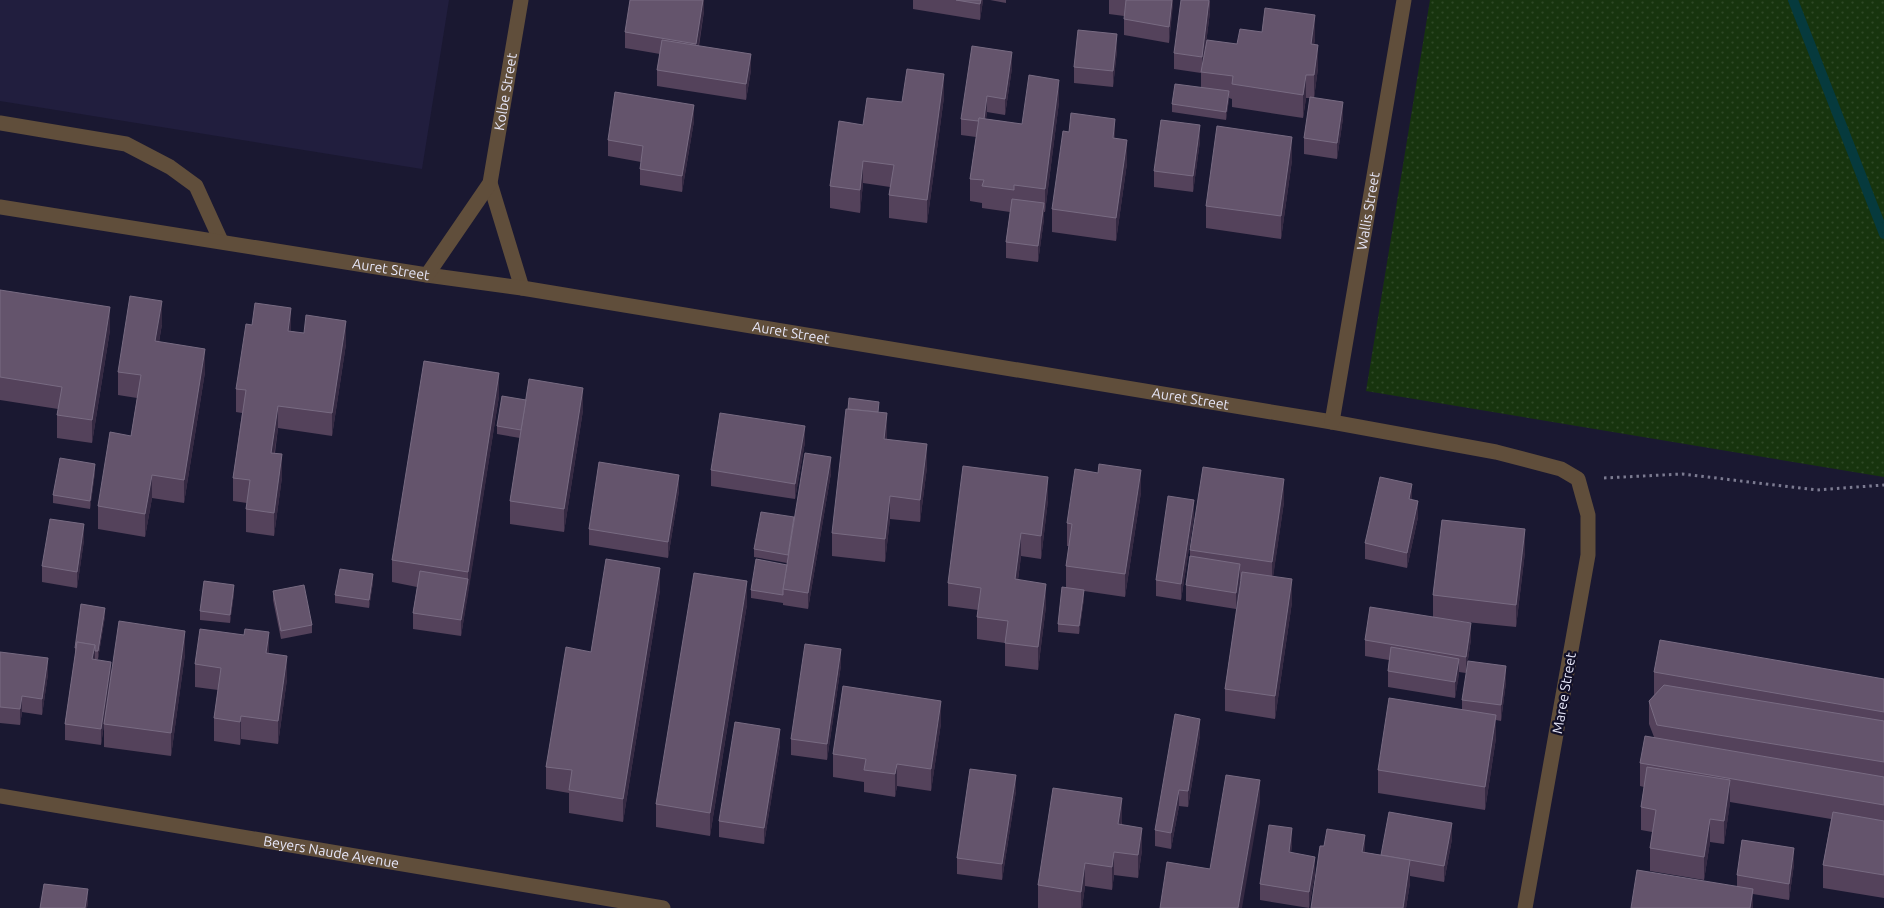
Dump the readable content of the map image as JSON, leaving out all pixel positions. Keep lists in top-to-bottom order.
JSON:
{
  "streets": {
    "street": [
      "Kolbe Street",
      "Wallis Street",
      "Auret Street",
      "Maree Street",
      "Beyers Naude Avenue"
    ]
  },
  "crossings": [
    ["Kolbe Street", "Auret Street"],
    ["Wallis Street", "Auret Street"],
    ["Auret Street", "Maree Street"]
  ]
}
